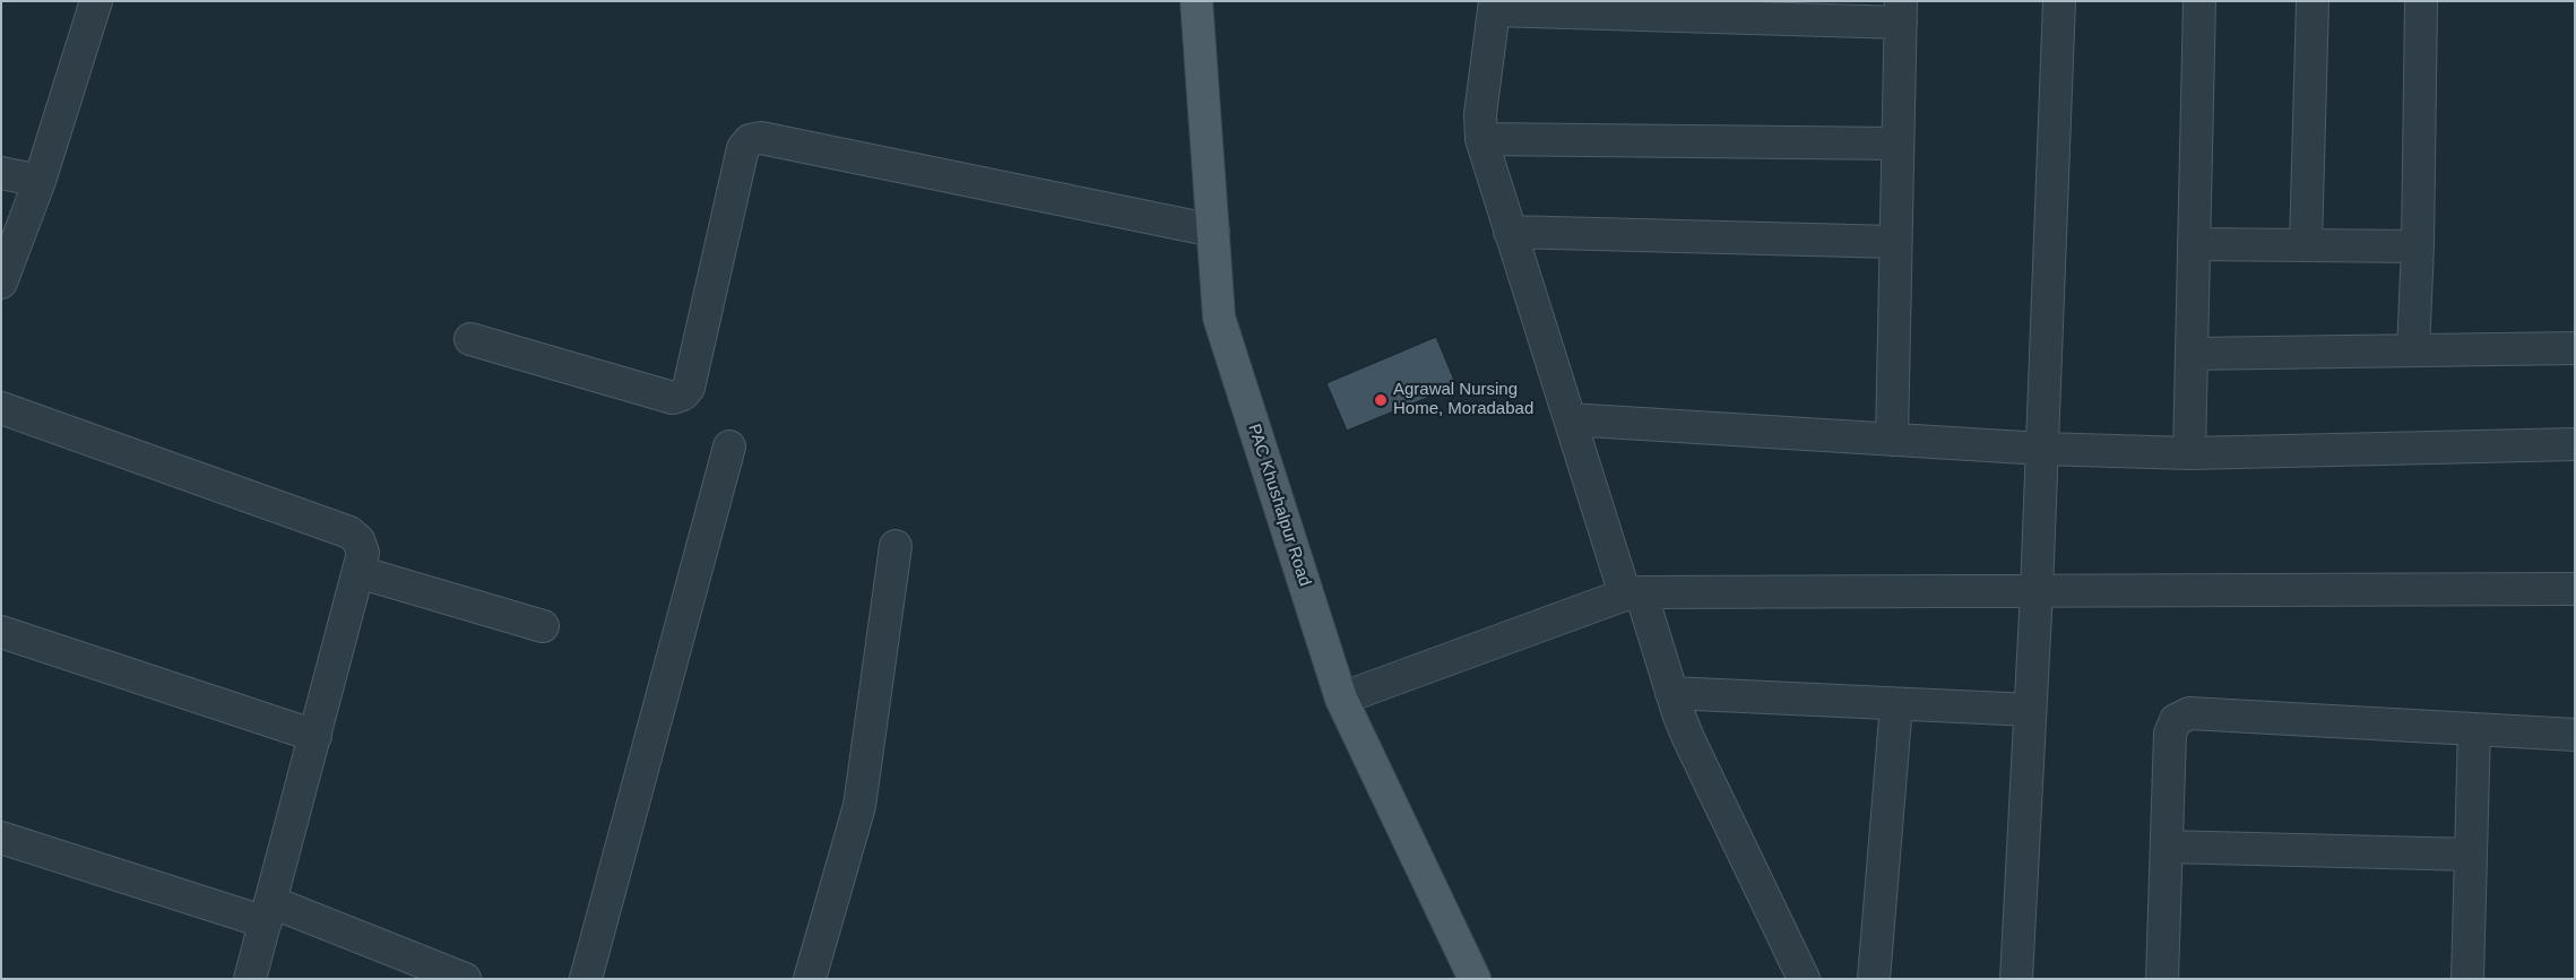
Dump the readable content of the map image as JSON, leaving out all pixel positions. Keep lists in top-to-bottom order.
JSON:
{
  "streets": {
    "main road": ["PAC Khushalpur Road"]
  },
  "places": ["Agrawal Nursing Home, Moradabad"]
}
